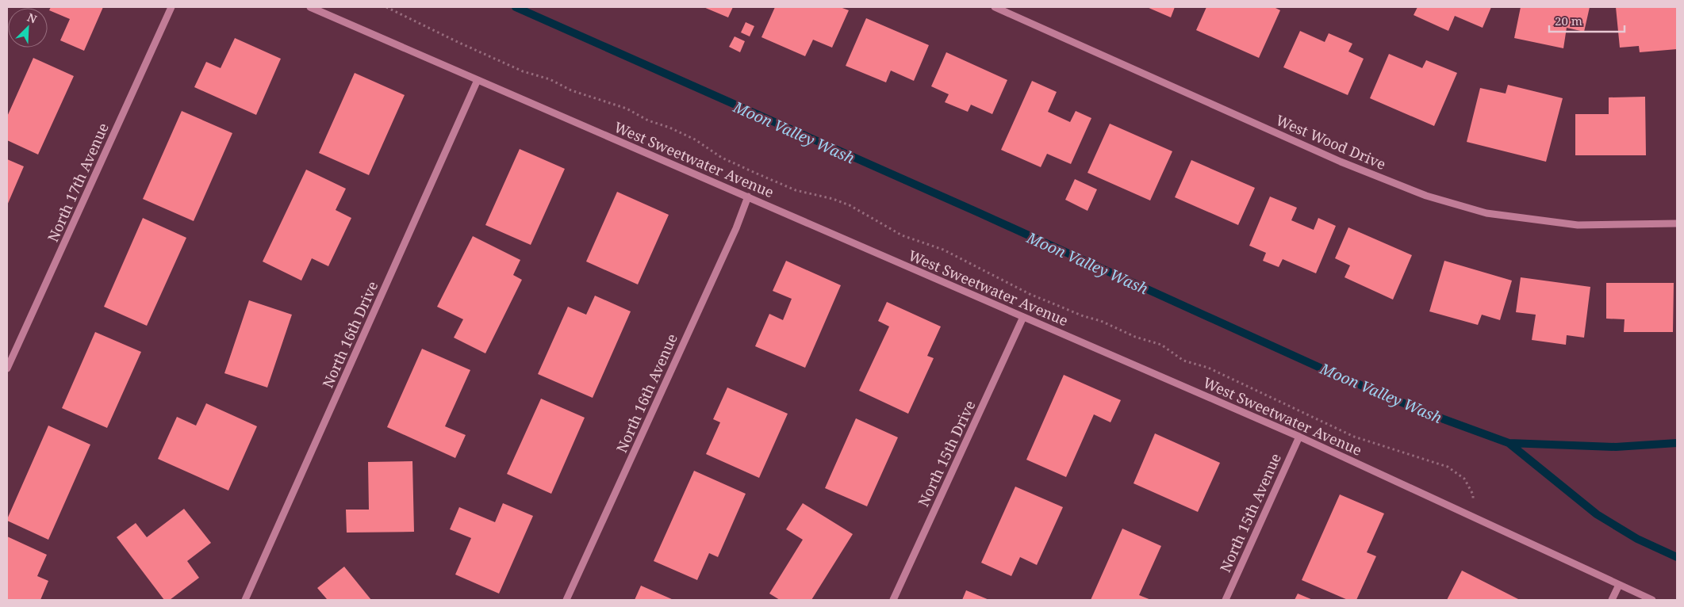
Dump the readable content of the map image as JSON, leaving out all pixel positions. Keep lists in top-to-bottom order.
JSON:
{
  "streets": {
    "street": [
      "West Wood Drive",
      "West Sweetwater Avenue",
      "North 17th Avenue",
      "North 16th Drive",
      "North 16th Avenue",
      "North 15th Drive",
      "North 15th Avenue"
    ]
  },
  "crossings": [
    ["West Sweetwater Avenue", "North 16th Drive"],
    ["West Sweetwater Avenue", "North 16th Avenue"],
    ["West Sweetwater Avenue", "North 15th Drive"],
    ["West Sweetwater Avenue", "North 15th Avenue"]
  ],
  "water": ["Moon Valley Wash"],
  "scale_bar": "20 m",
  "north": "top right"
}
